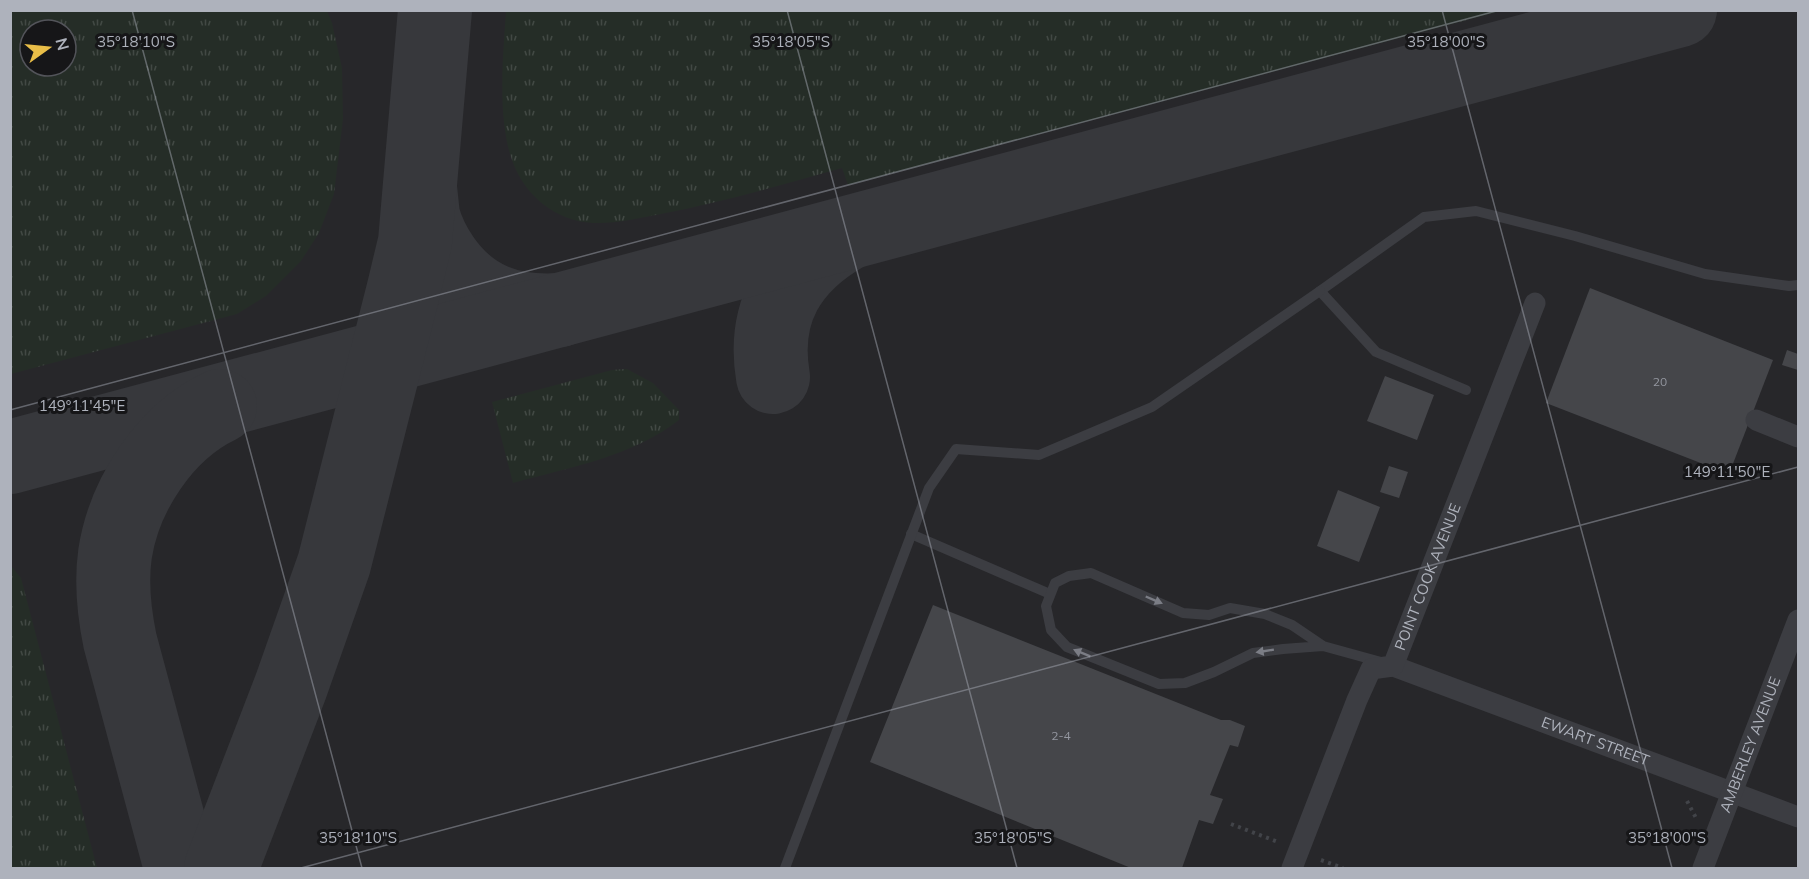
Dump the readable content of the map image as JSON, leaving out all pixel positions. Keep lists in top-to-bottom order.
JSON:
{
  "streets": {
    "street": ["POINT COOK AVENUE", "EWART STREET", "AMBERLEY AVENUE"]
  },
  "crossings": [
    ["POINT COOK AVENUE", "EWART STREET"],
    ["EWART STREET", "AMBERLEY AVENUE"]
  ],
  "house_numbers": ["20", "2-4"],
  "north": "right",
  "coordinates": [
    "35°18'10\"S",
    "35°18'05\"S",
    "35°18'00\"S",
    "149°11'45\"E",
    "149°11'50\"E"
  ]
}
